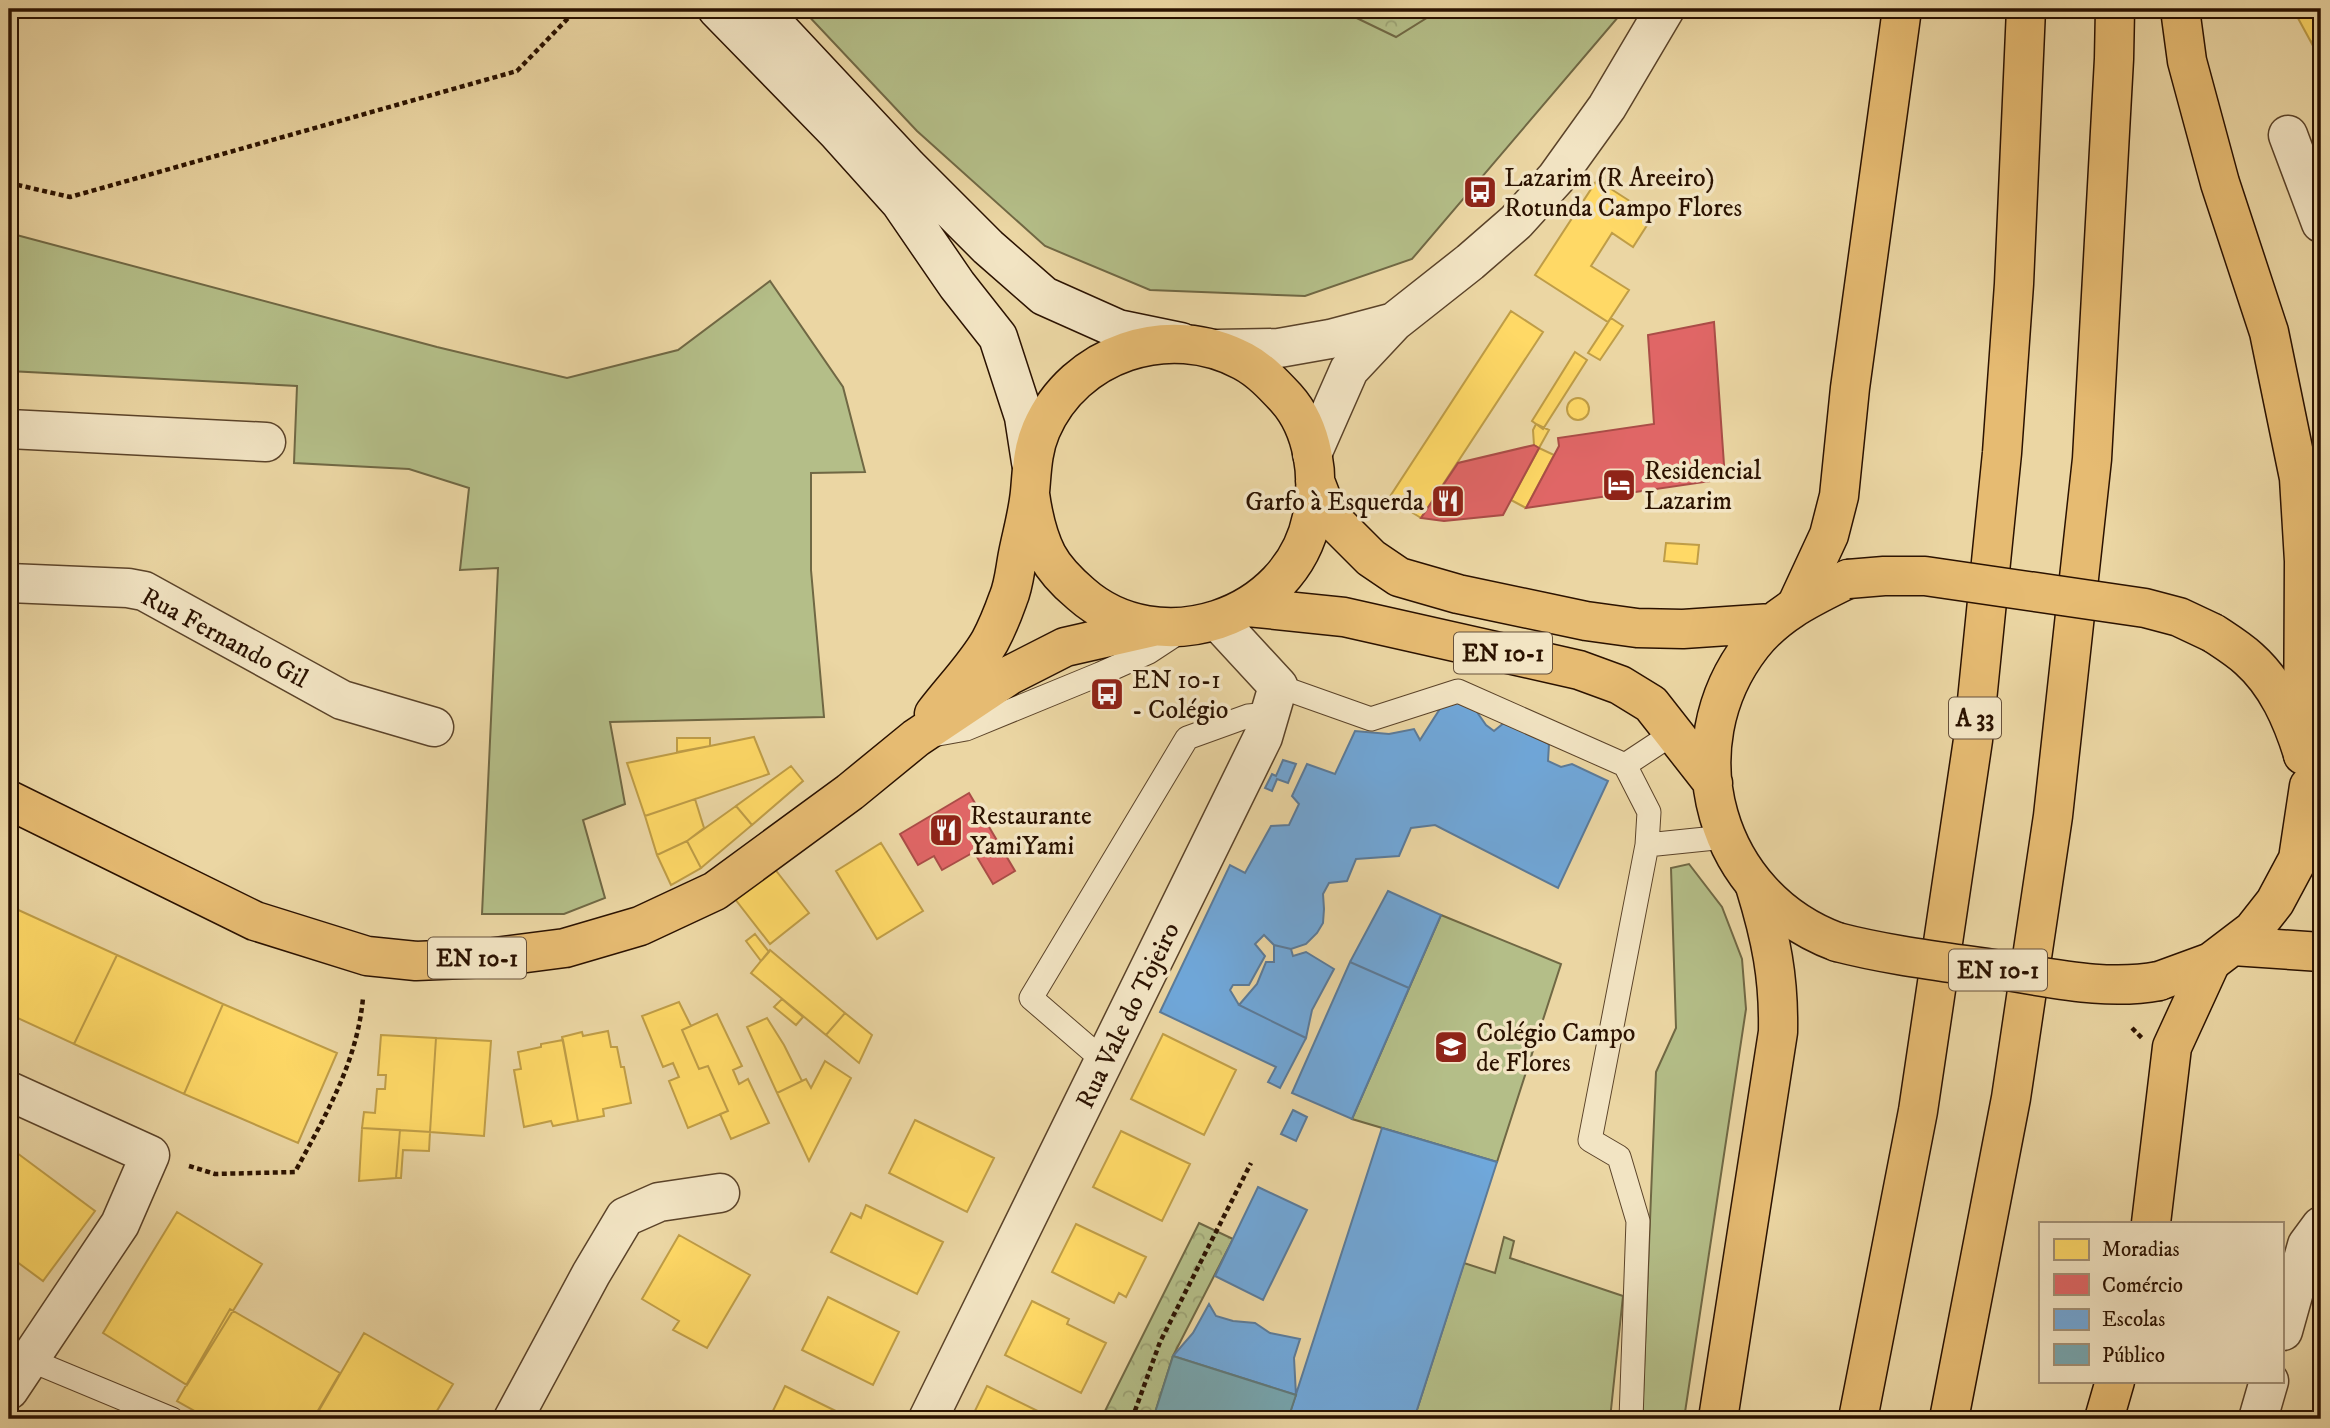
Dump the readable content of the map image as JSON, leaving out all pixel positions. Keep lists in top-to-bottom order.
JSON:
{
  "streets": {
    "main road": ["EN 10-1", "A 33"],
    "street": ["Rua Fernando Gil", "Rua Vale do Tojeiro"]
  },
  "places": {
    "bus stop": ["Lazarim (R Areeiro) Rotunda Campo Flores", "EN 10-1 - Colégio"],
    "hotel": ["Residencial Lazarim"],
    "restaurant": ["Garfo à Esquerda", "Restaurante YamiYami"],
    "school or university": ["Colégio Campo de Flores"]
  },
  "legend": [
    "Moradias",
    "Comércio",
    "Escolas",
    "Público"
  ]
}
